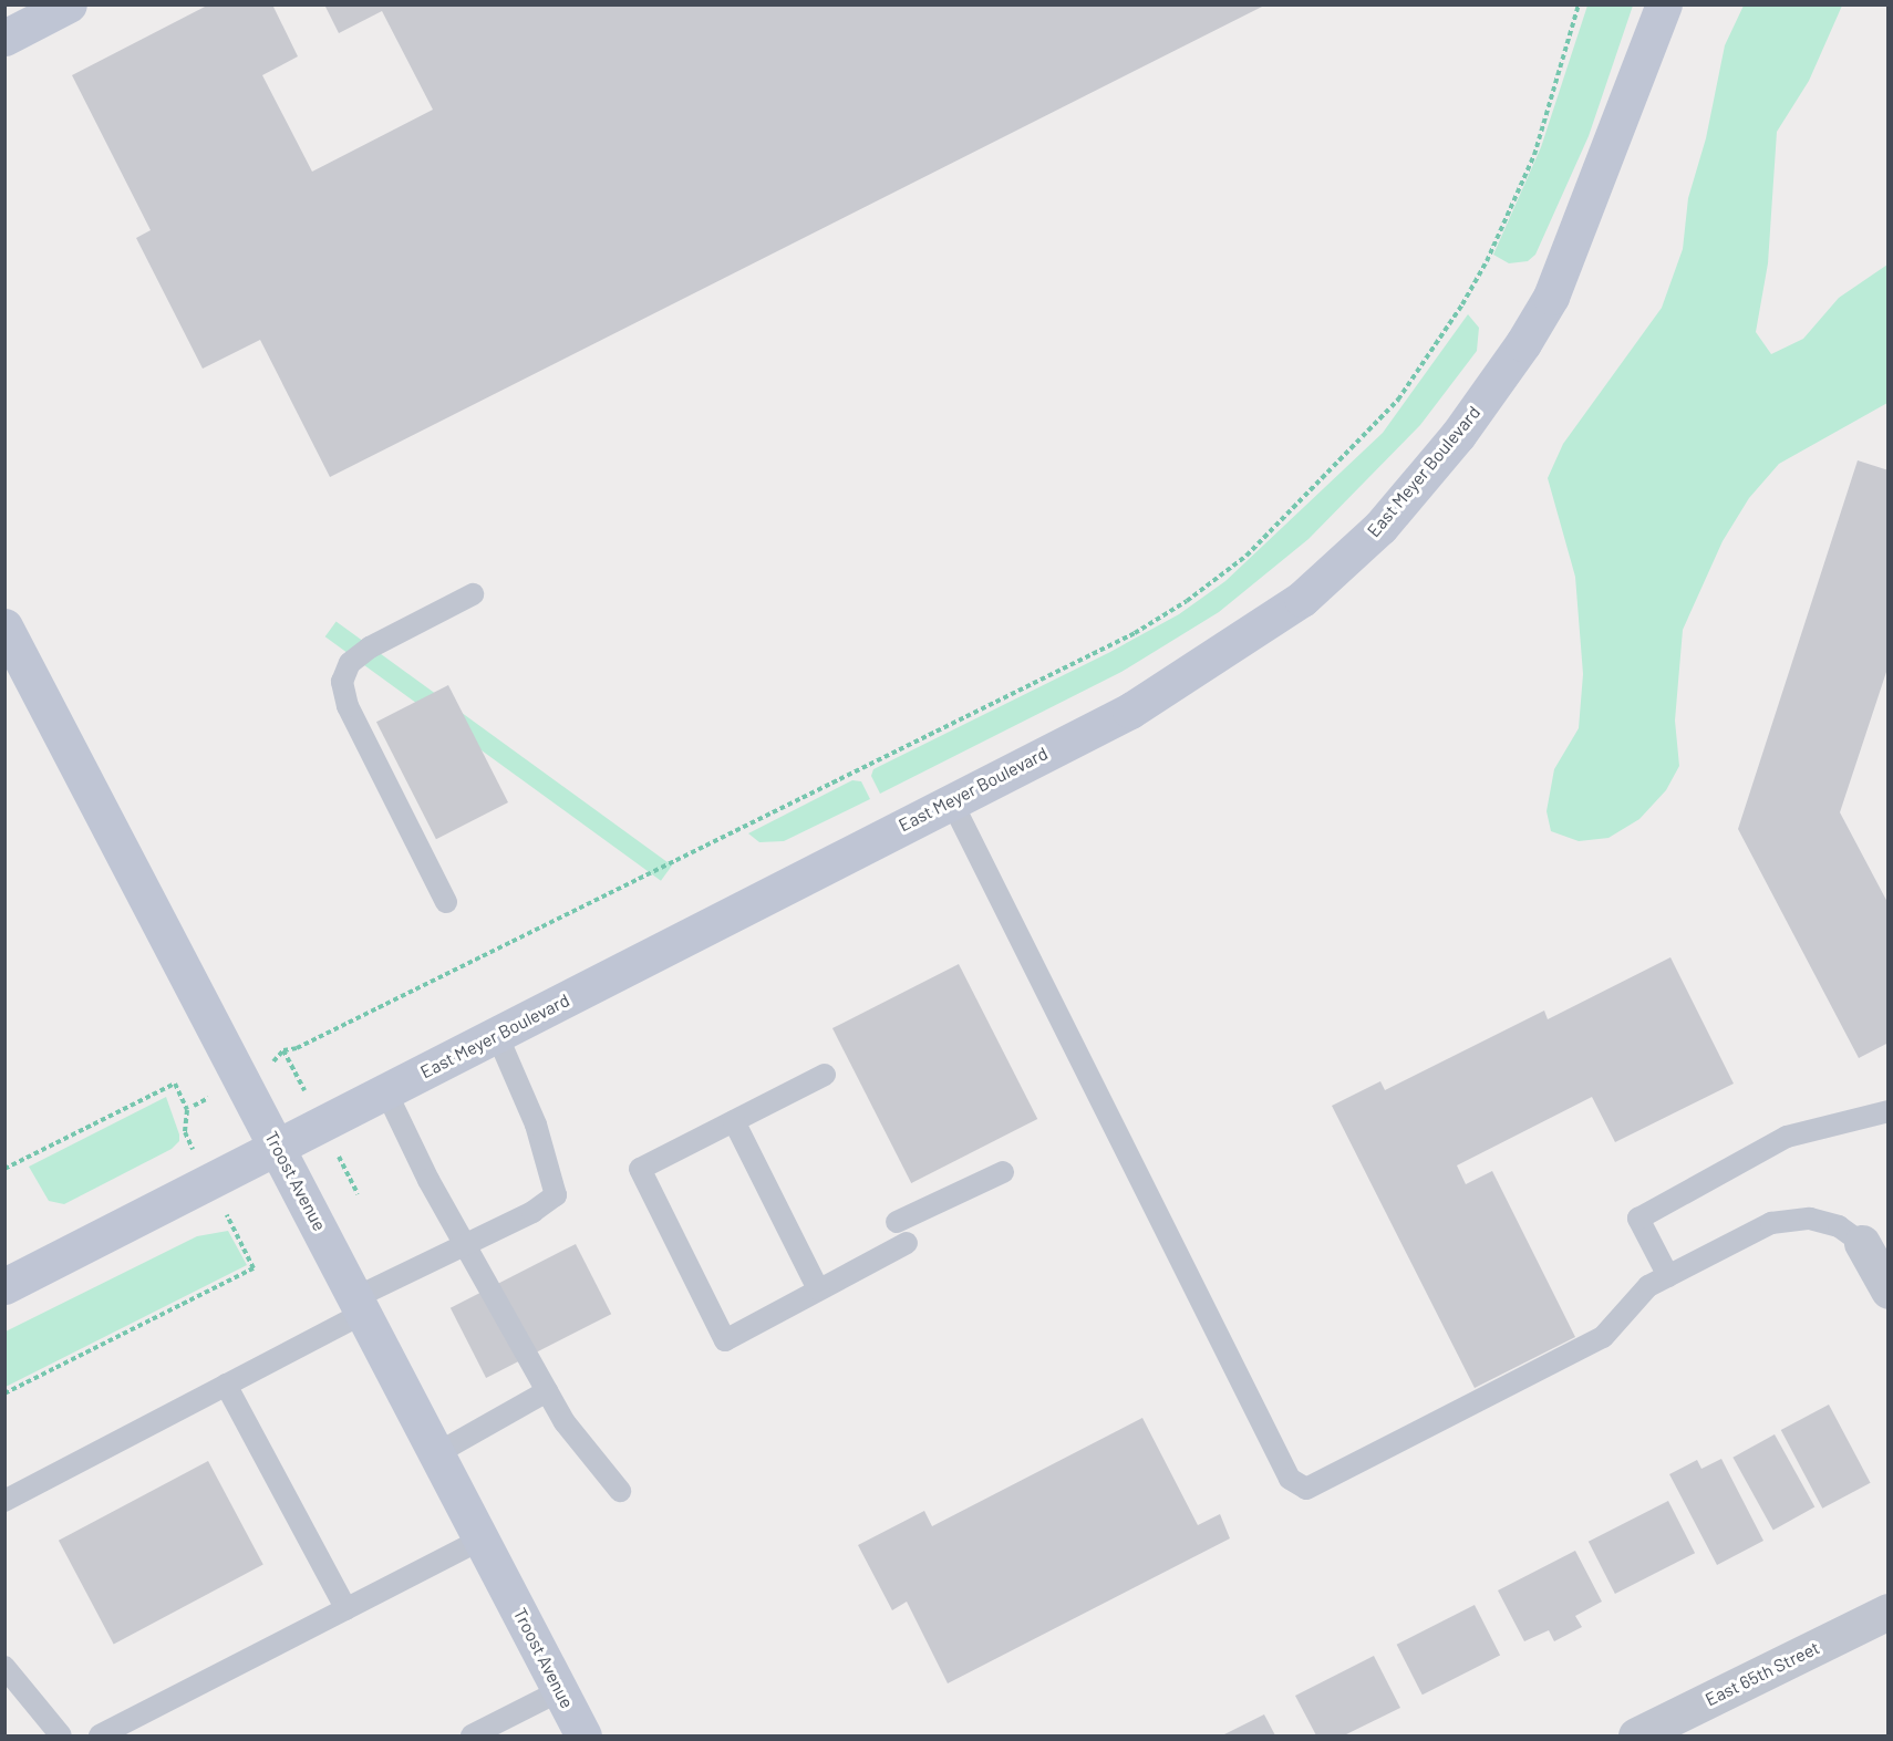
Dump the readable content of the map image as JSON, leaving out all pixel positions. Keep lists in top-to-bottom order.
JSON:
{
  "streets": {
    "main road": ["East Meyer Boulevard", "Troost Avenue"],
    "street": ["East 65th Street"]
  },
  "crossings": [
    ["East Meyer Boulevard", "Troost Avenue"]
  ]
}
